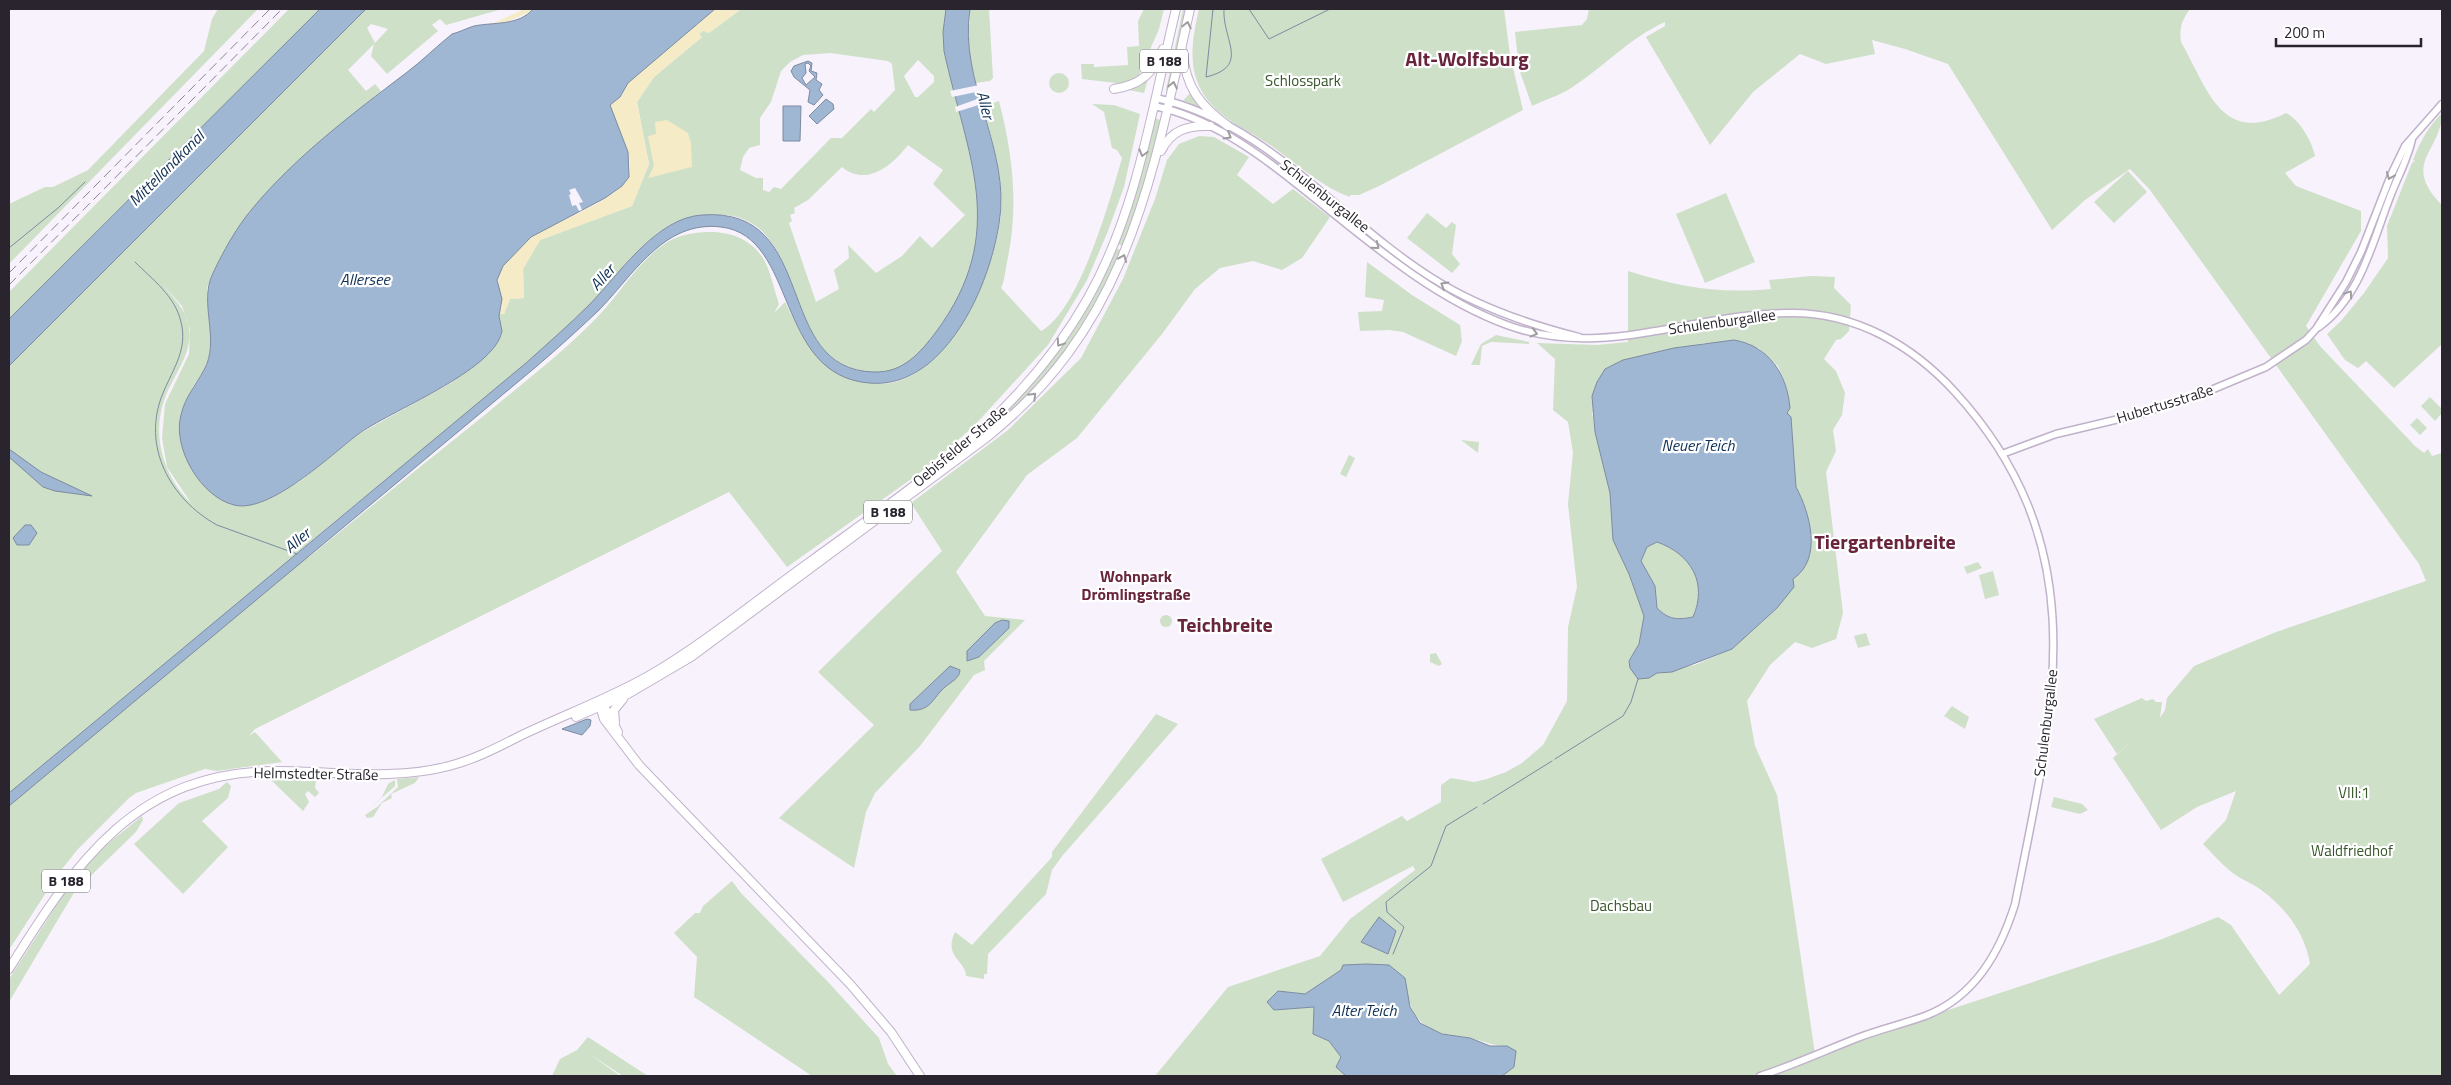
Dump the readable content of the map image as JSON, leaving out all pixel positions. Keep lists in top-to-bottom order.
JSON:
{
  "streets": {
    "main road": ["B 188", "Oebisfelder Straße", "Helmstedter Straße"],
    "street": ["Schulenburgallee", "Hubertusstraße"]
  },
  "crossings": [
    ["B 188", "Schulenburgallee"],
    ["B 188", "Oebisfelder Straße"],
    ["B 188", "Helmstedter Straße"],
    ["Schulenburgallee", "Hubertusstraße"],
    ["Schulenburgallee", "Oebisfelder Straße"]
  ],
  "districts": [
    "Alt-Wolfsburg",
    "Tiergartenbreite",
    "Wohnpark Drömlingstraße",
    "Teichbreite"
  ],
  "water": [
    "Aller",
    "Mittellandkanal",
    "Allersee",
    "Neuer Teich",
    "Alter Teich"
  ],
  "parks": [
    "Schlosspark",
    "VIII:1",
    "Waldfriedhof",
    "Dachsbau"
  ],
  "scale_bar": "200 m"
}
